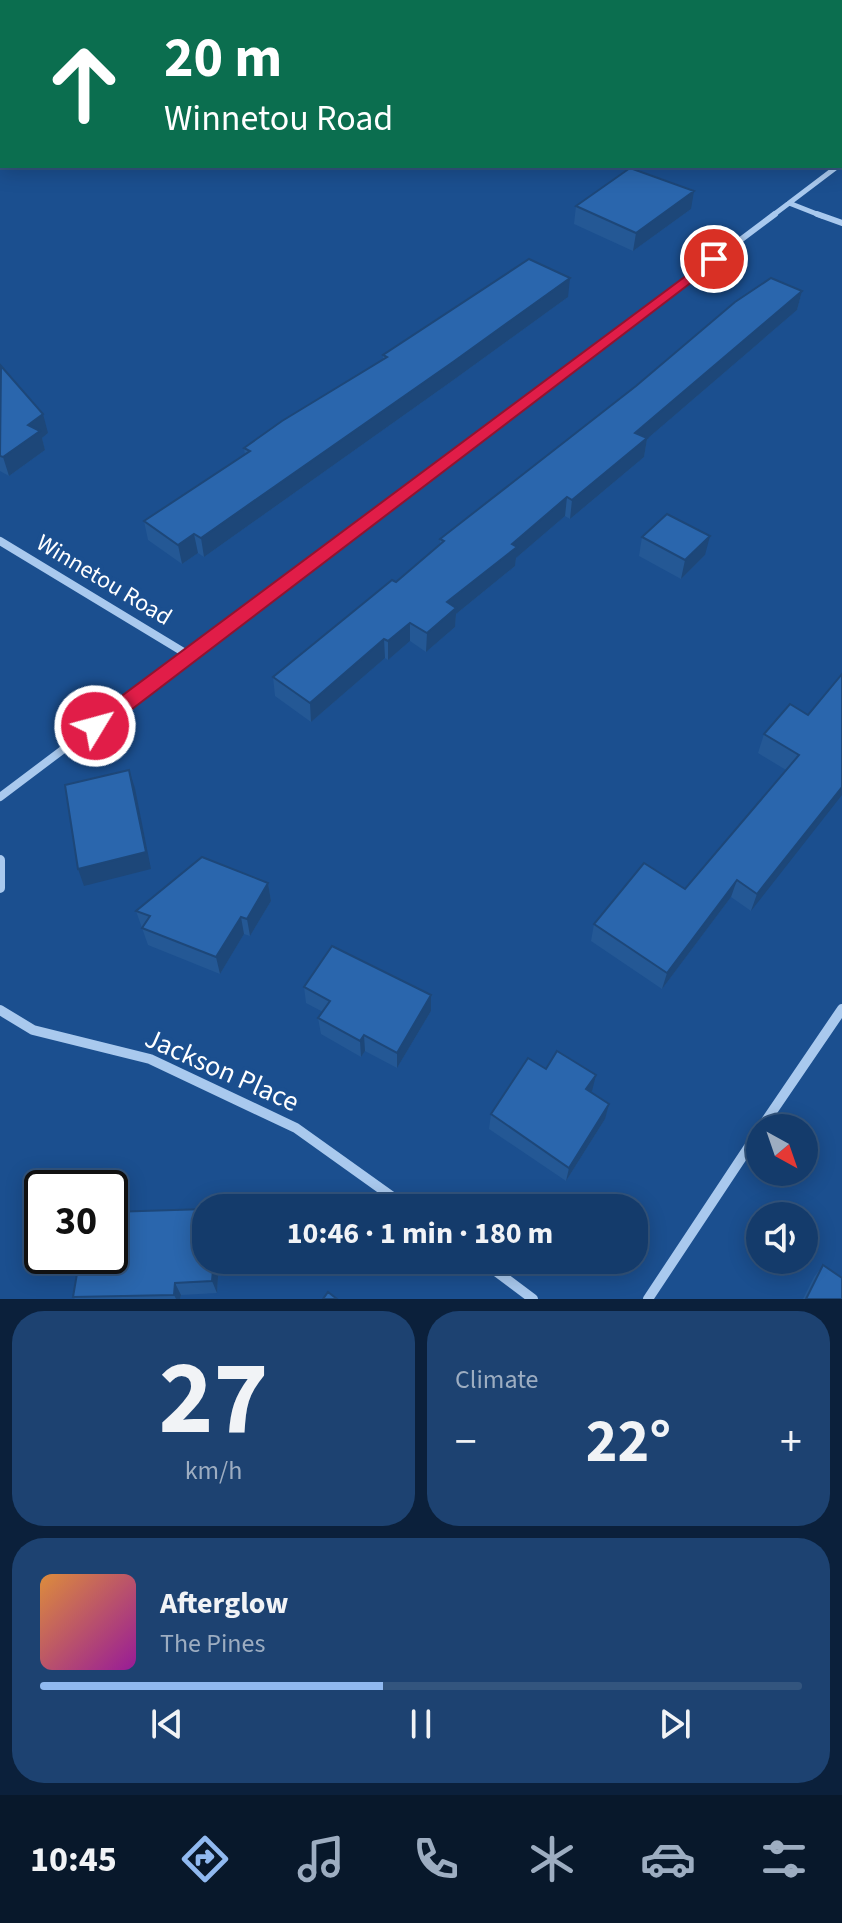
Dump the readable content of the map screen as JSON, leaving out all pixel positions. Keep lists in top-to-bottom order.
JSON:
{
  "streets": {
    "street": ["Winnetou Road", "Jackson Place"]
  },
  "north": "bottom right",
  "page": {
    "turn": ["20 m", "Winnetou Road"],
    "limit": "30",
    "trip": "10:46 · 1 min · 180 m",
    "tile": [
      ["27", "km/h"],
      "Climate"
    ],
    "heat": ["−", "22°", "+"],
    "song": ["Afterglow", "The Pines"],
    "tabs": "10:45"
  }
}
